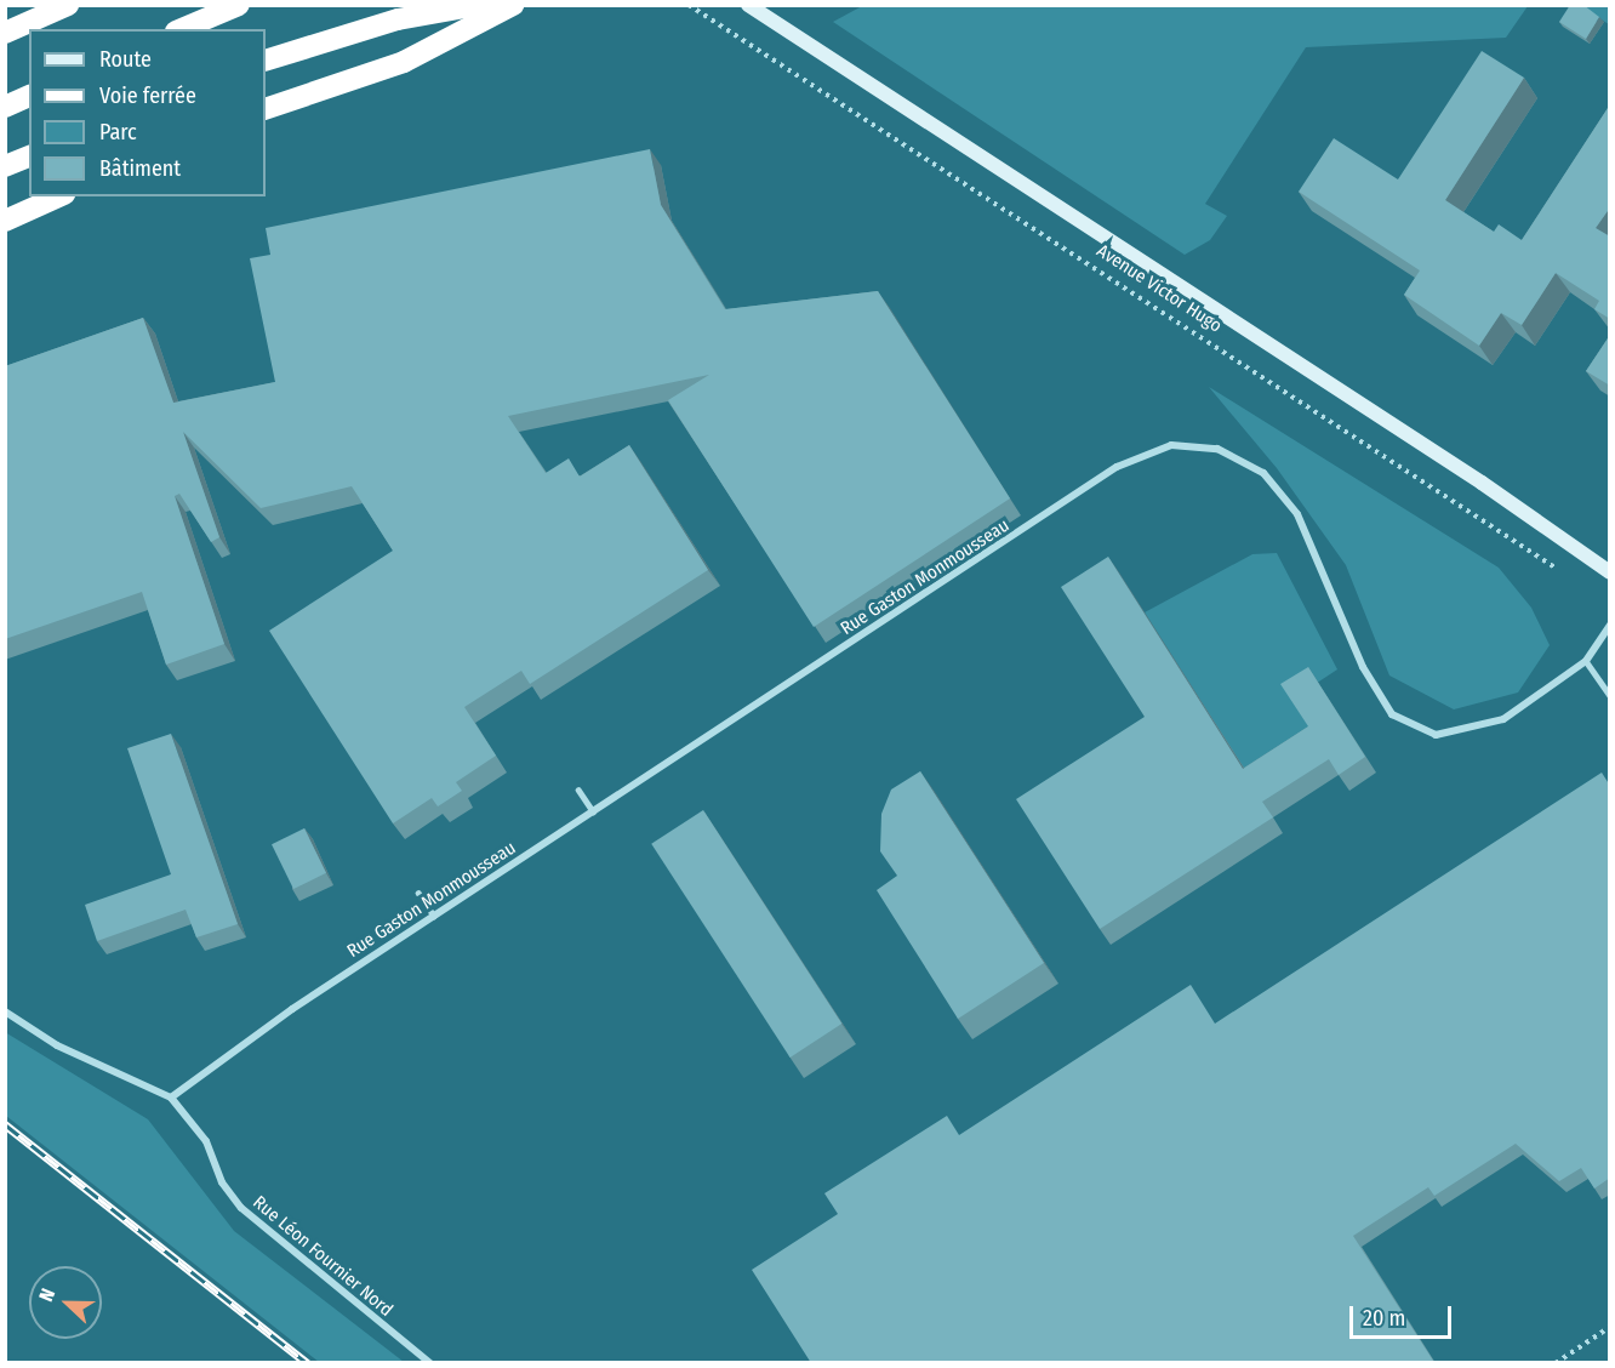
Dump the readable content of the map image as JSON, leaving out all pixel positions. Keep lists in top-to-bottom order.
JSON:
{
  "streets": {
    "street": ["Avenue Victor Hugo", "Rue Gaston Monmousseau", "Rue Léon Fournier Nord"]
  },
  "crossings": [
    ["Rue Gaston Monmousseau", "Rue Léon Fournier Nord"]
  ],
  "legend": [
    "Route",
    "Voie ferrée",
    "Parc",
    "Bâtiment"
  ],
  "scale_bar": "20 m",
  "north": "left"
}
